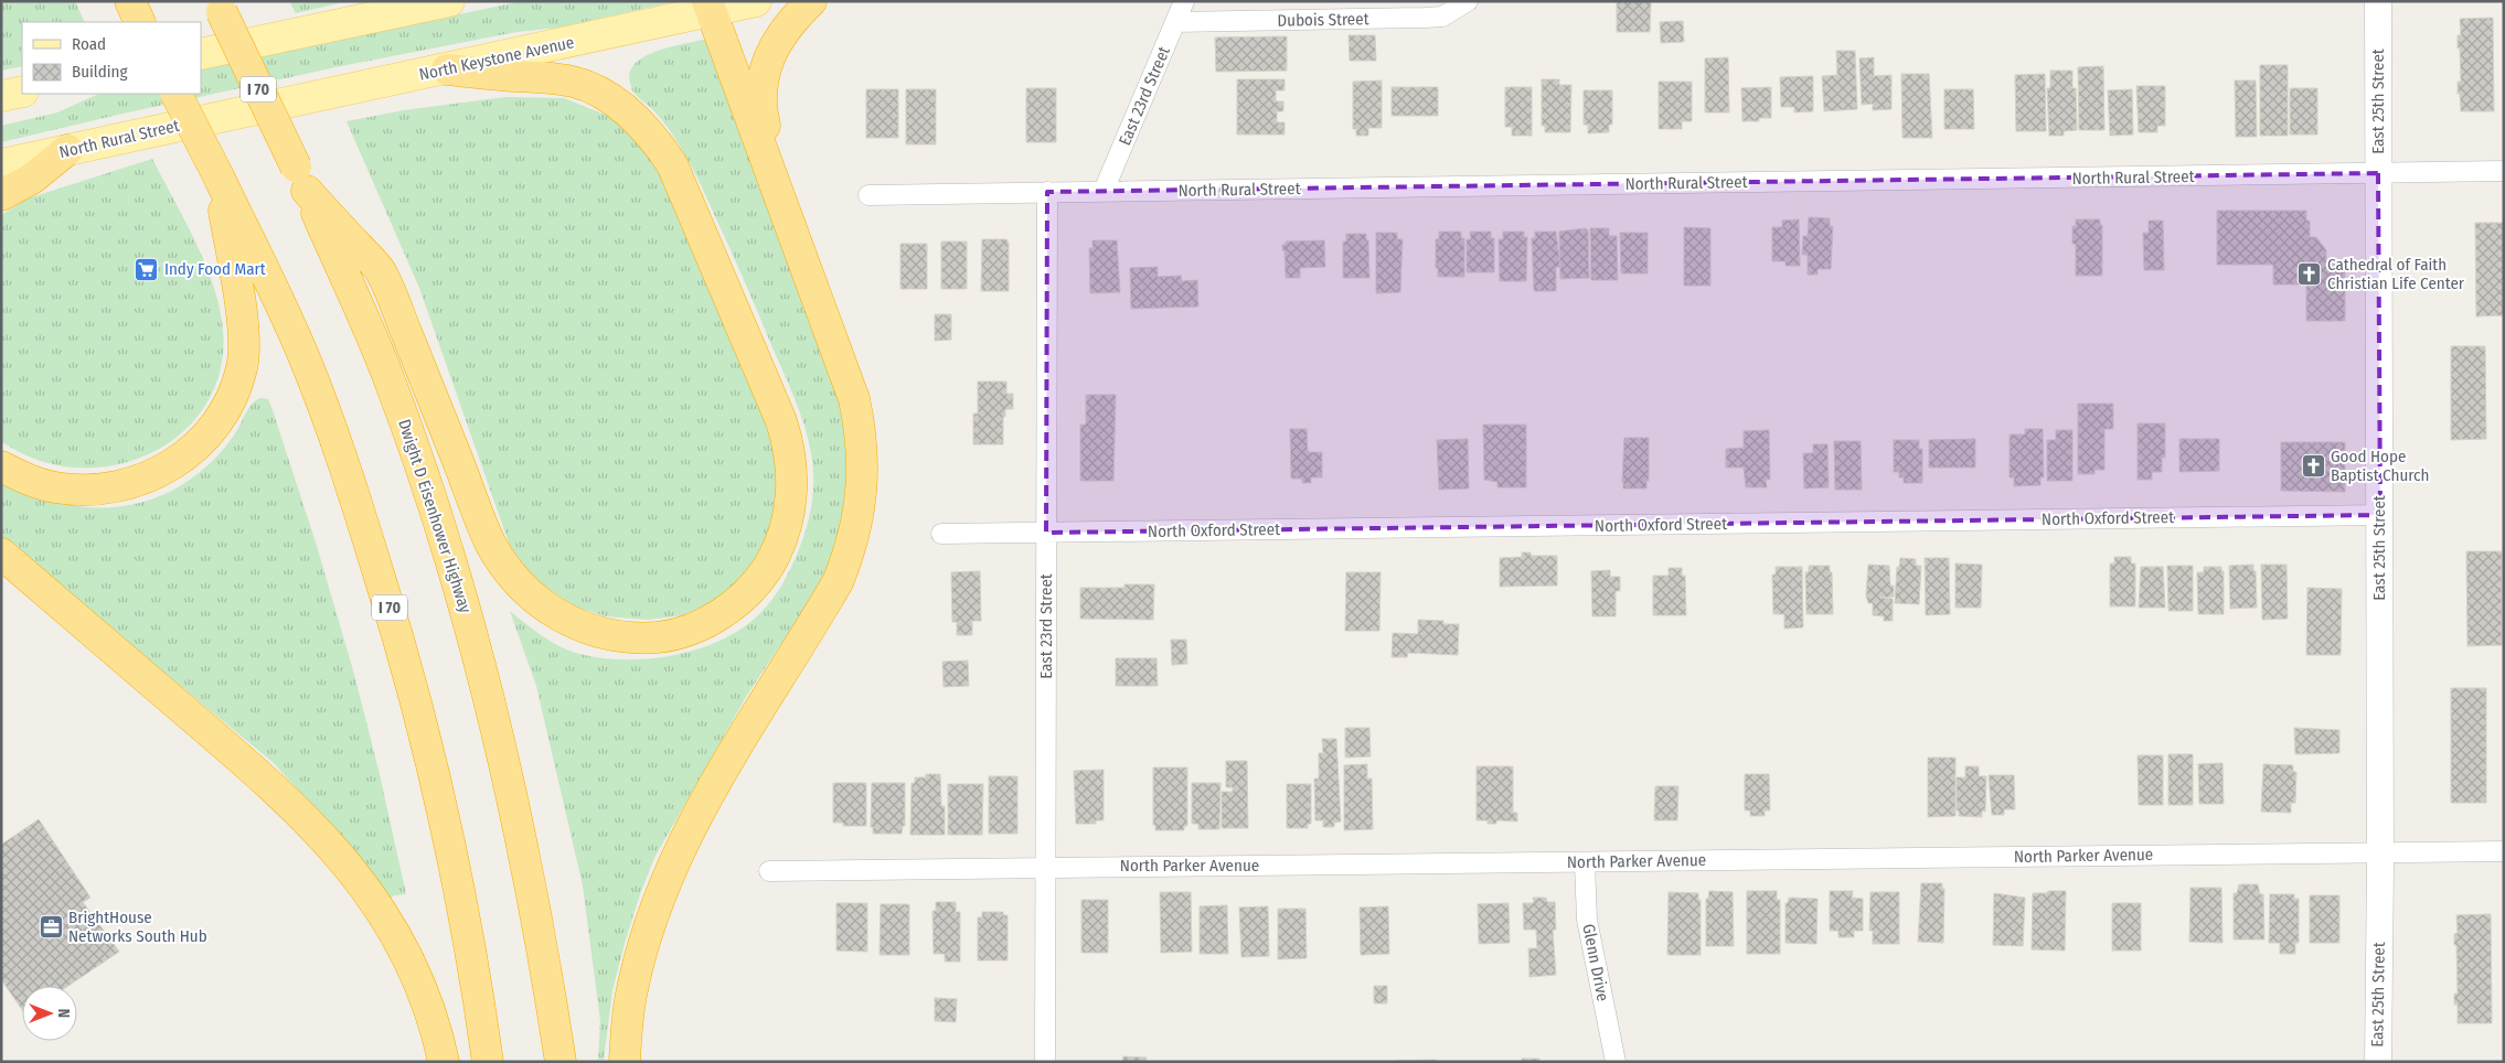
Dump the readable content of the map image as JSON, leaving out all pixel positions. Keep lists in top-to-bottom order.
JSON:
{
  "streets": {
    "highway": ["I 70", "Dwight D Eisenhower Highway"],
    "main road": ["North Keystone Avenue", "North Rural Street"],
    "street": [
      "Dubois Street",
      "East 23rd Street",
      "East 25th Street",
      "North Oxford Street",
      "North Parker Avenue",
      "Glenn Drive"
    ]
  },
  "crossings": [
    ["Dubois Street", "East 23rd Street"],
    ["North Keystone Avenue", "North Rural Street"],
    ["East 23rd Street", "North Rural Street"],
    ["East 23rd Street", "North Oxford Street"],
    ["East 23rd Street", "North Parker Avenue"],
    ["East 25th Street", "North Rural Street"],
    ["East 25th Street", "North Oxford Street"],
    ["East 25th Street", "North Parker Avenue"],
    ["North Parker Avenue", "Glenn Drive"]
  ],
  "places": {
    "supermarket": ["Indy Food Mart"],
    "church": ["Cathedral of Faith Christian Life Center", "Good Hope Baptist Church"],
    "office": ["BrightHouse Networks South Hub"]
  },
  "legend": ["Road", "Building"],
  "north": "right"
}
